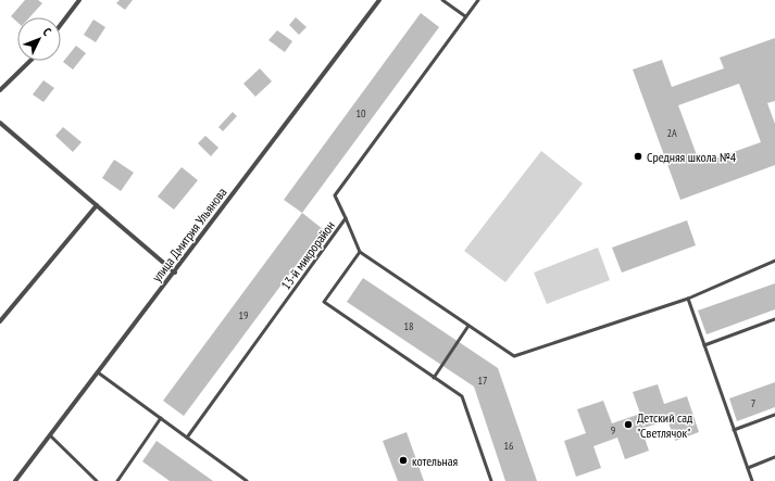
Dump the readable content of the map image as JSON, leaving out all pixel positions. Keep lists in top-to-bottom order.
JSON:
{
  "streets": {
    "street": ["улица Дмитрия Ульянова"],
    "lane": ["13-й микрорайон"]
  },
  "places": ["Средняя школа №4", "Детский сад \"Светлячок\"", "котельная"],
  "house_numbers": [
    "10",
    "2А",
    "19",
    "18",
    "17",
    "7",
    "9",
    "16"
  ],
  "north": "top right"
}
